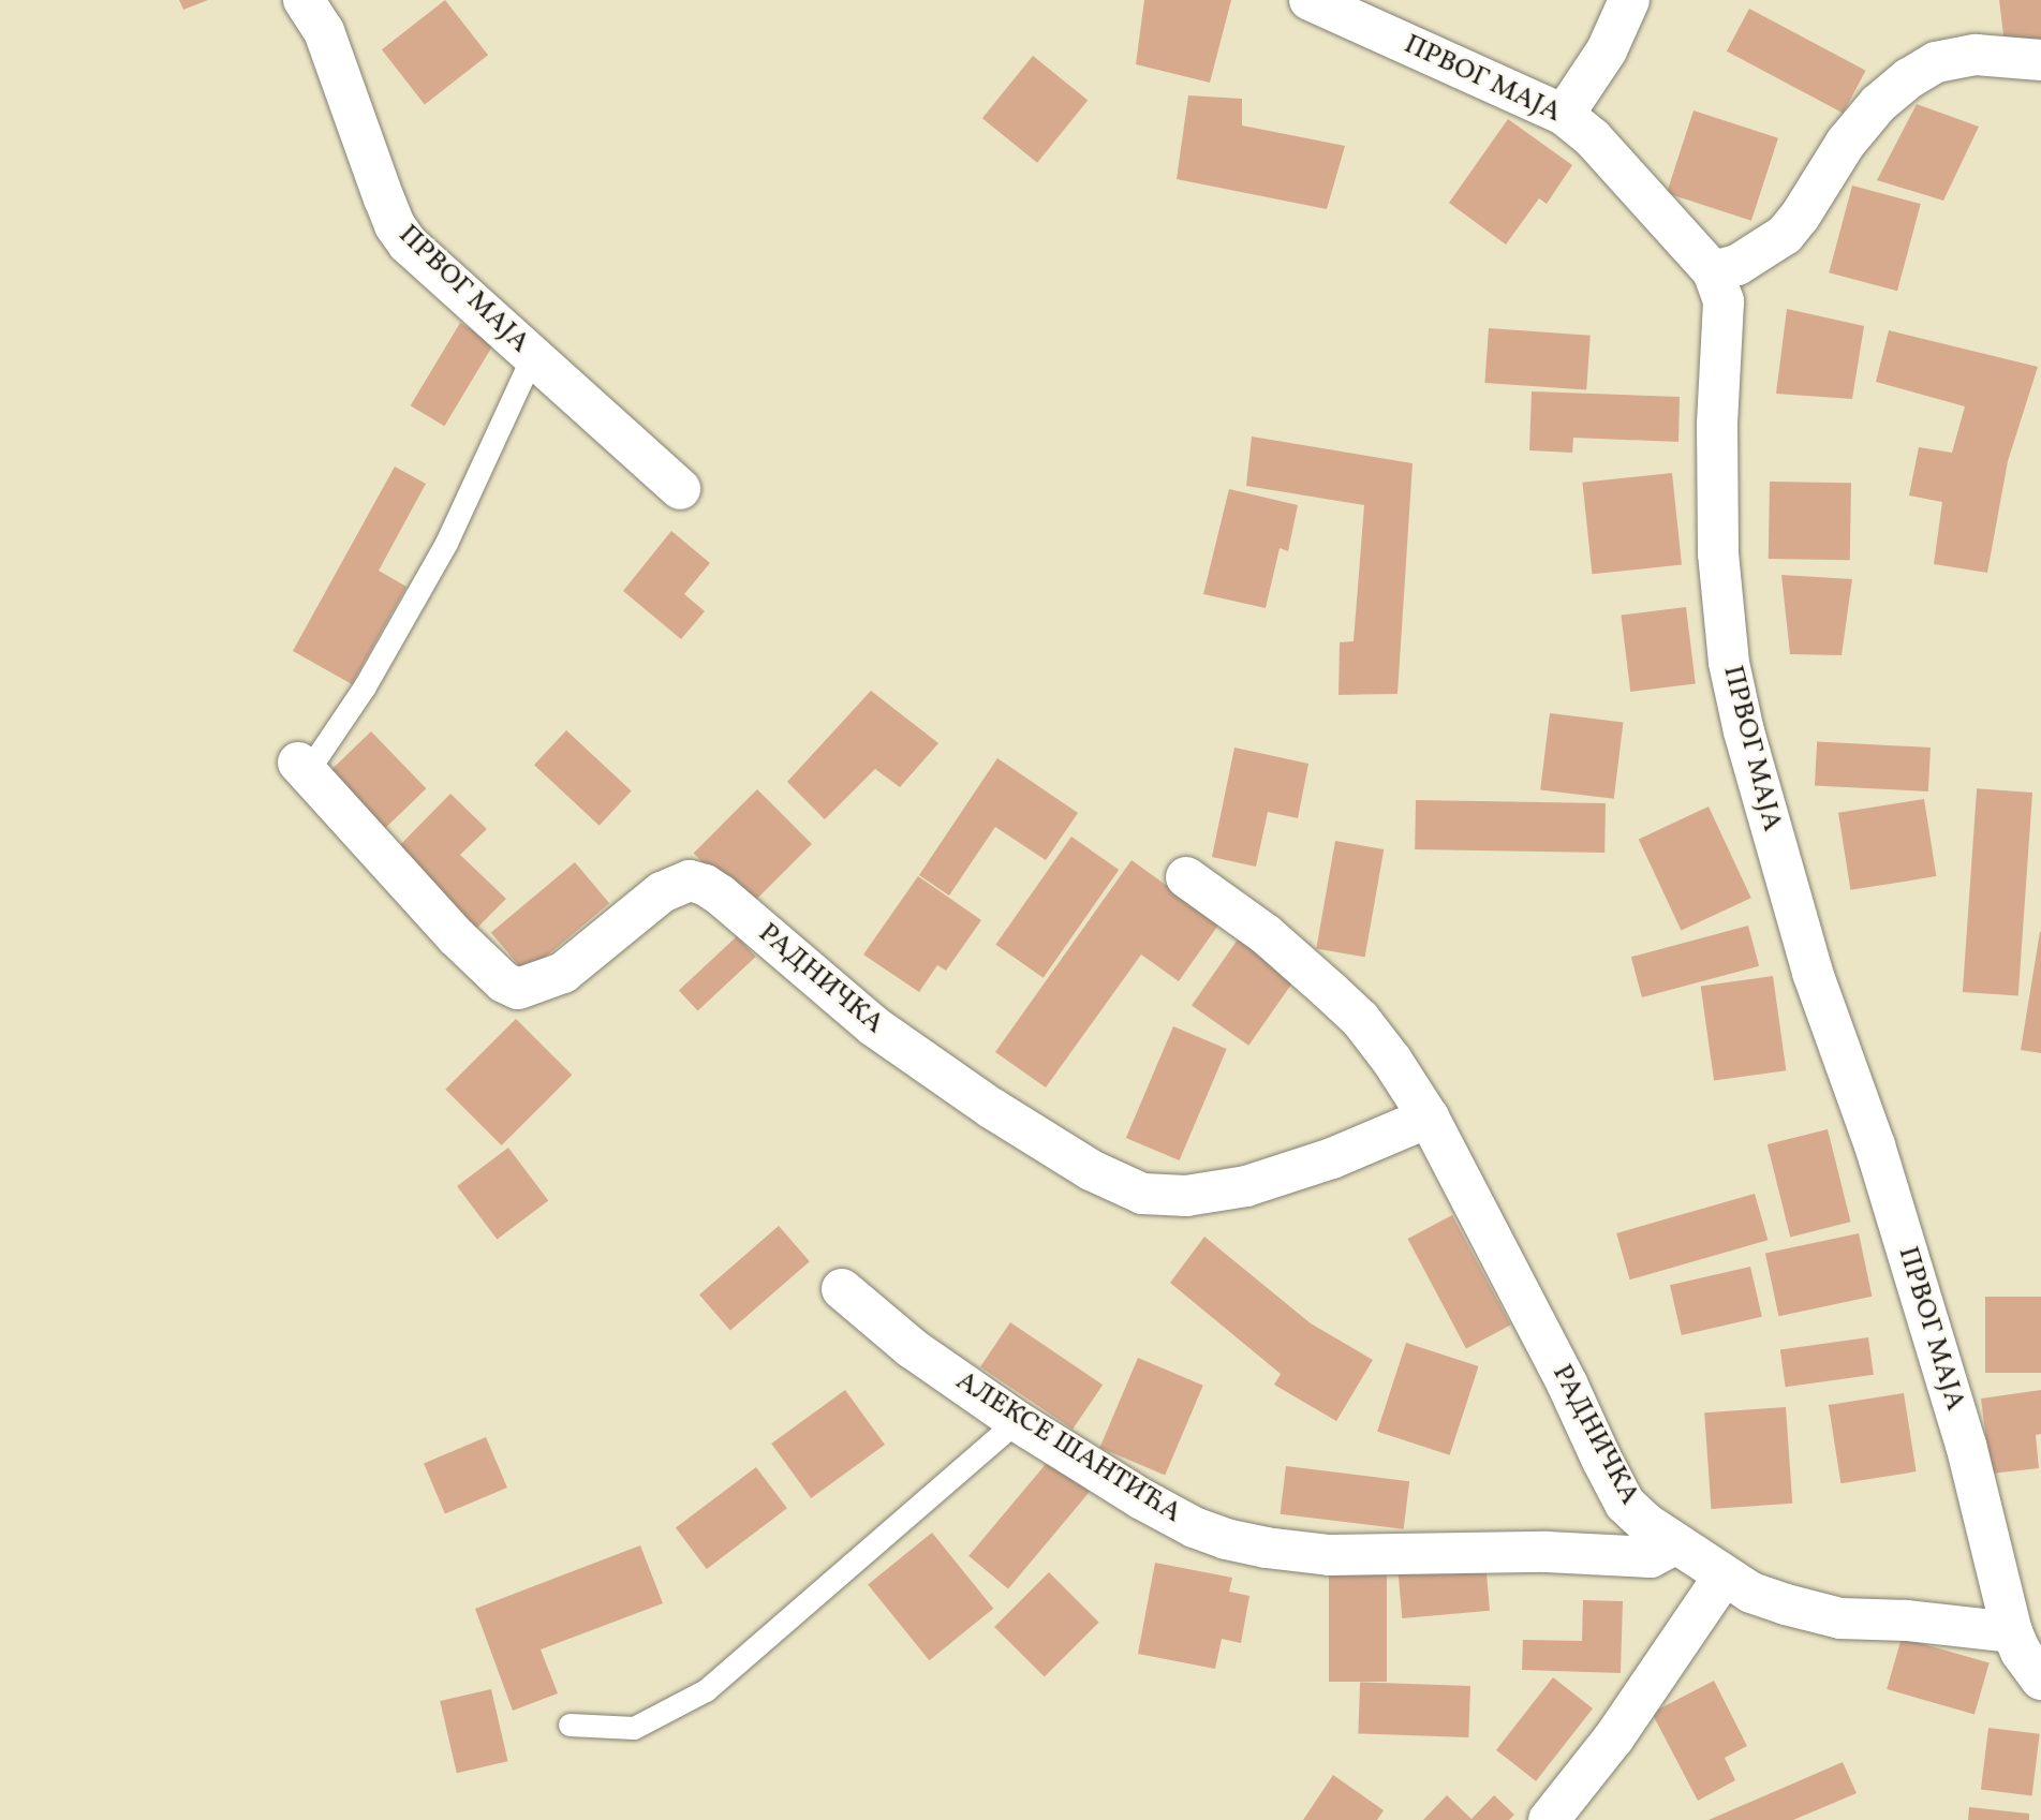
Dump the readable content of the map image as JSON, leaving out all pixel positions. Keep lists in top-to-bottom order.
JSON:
{
  "streets": {
    "street": ["ПРВОГ МАЈА", "РАДНИЧКА", "АЛЕКСЕ ШАНТИЋА"]
  },
  "crossings": [
    ["ПРВОГ МАЈА", "РАДНИЧКА"],
    ["РАДНИЧКА", "АЛЕКСЕ ШАНТИЋА"]
  ]
}
